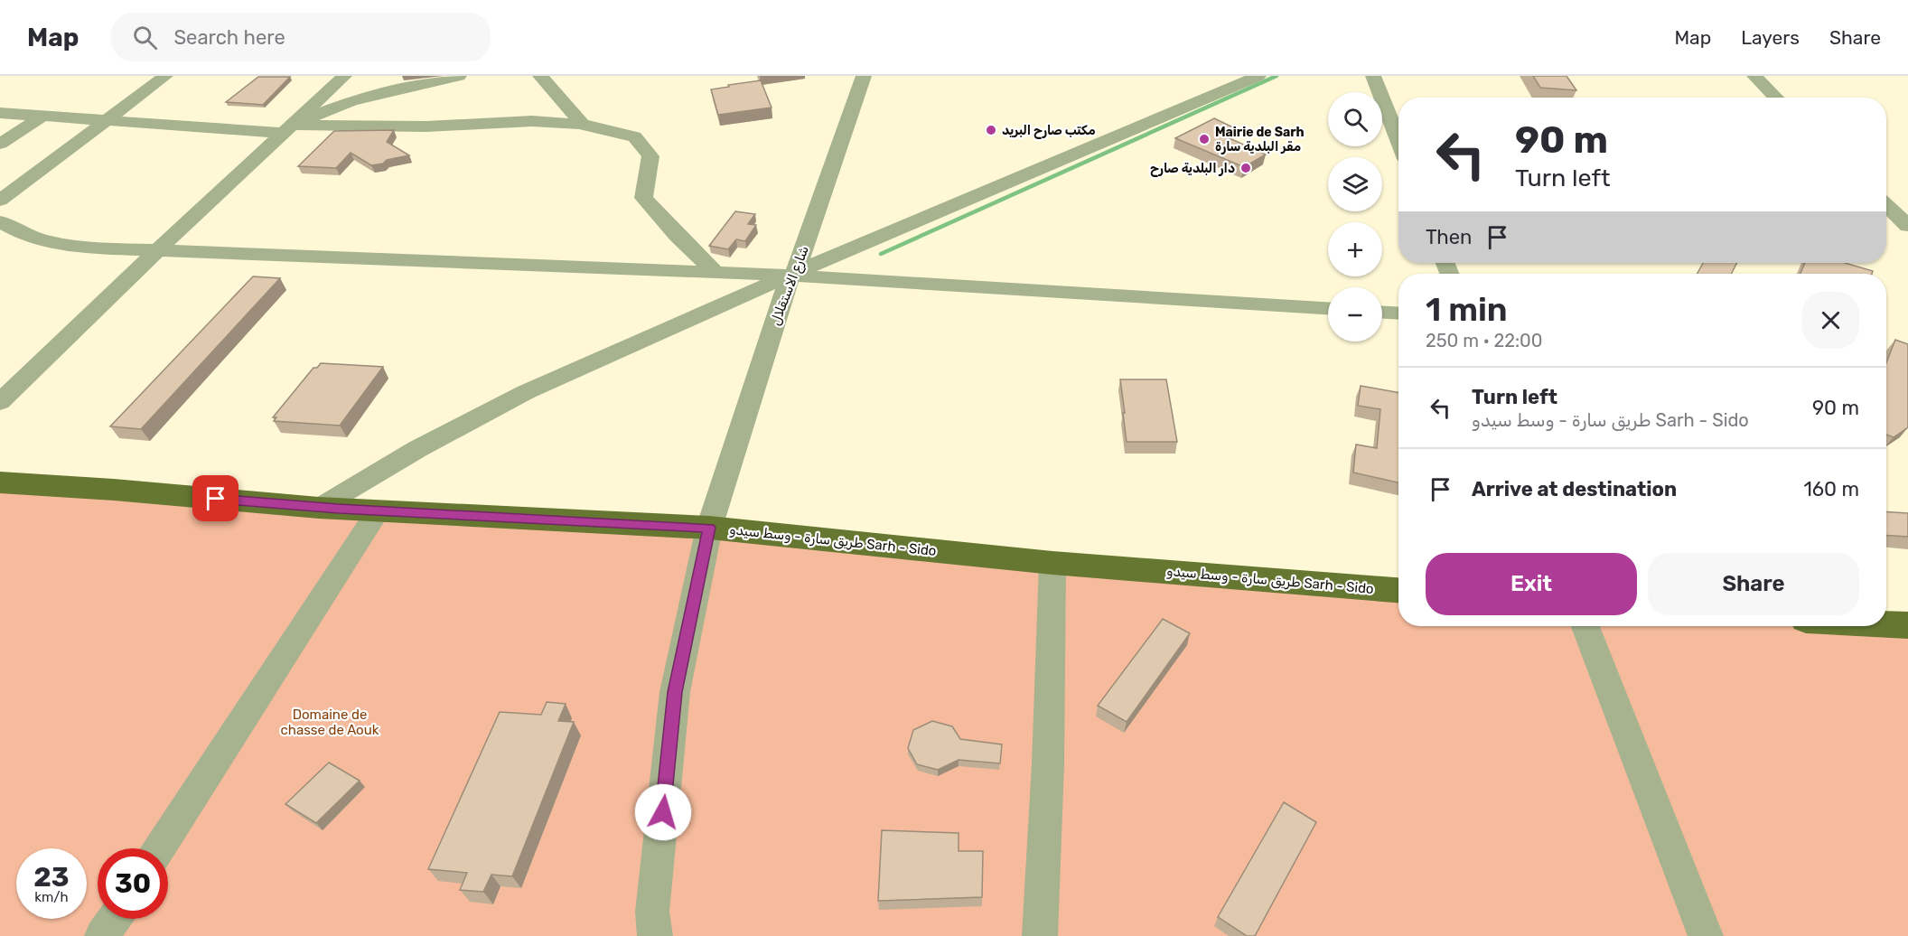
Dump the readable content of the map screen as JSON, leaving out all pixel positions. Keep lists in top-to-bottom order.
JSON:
{
  "streets": {
    "main road": ["طريق سارة - وسط سيدو Sarh - Sido"],
    "street": ["شارع الاستقلال"]
  },
  "crossings": [
    ["شارع الاستقلال", "طريق سارة - وسط سيدو Sarh - Sido"]
  ],
  "parks": ["Domaine de chasse de Aouk"],
  "places": ["مكتب صارح البريد", "Mairie de Sarh مقر البلدية سارة", "دار البلدية صارح"],
  "page": {
    "header": "Map",
    "search": "Search here",
    "nav": ["Map", "Layers", "Share"],
    "map_buttons": ["+", "−"],
    "turn": ["90 m", "Turn left"],
    "then": "Then",
    "heading": ["1 min", "250 m · 22:00"],
    "list": [
      {
        "name": "Turn left",
        "note": "طريق سارة - وسط سيدو Sarh - Sido",
        "value": "90 m"
      },
      {
        "name": "Arrive at destination",
        "value": "160 m"
      }
    ],
    "buttons": ["Exit", "Share"],
    "speed": "23 km/h",
    "limit": "30"
  }
}
